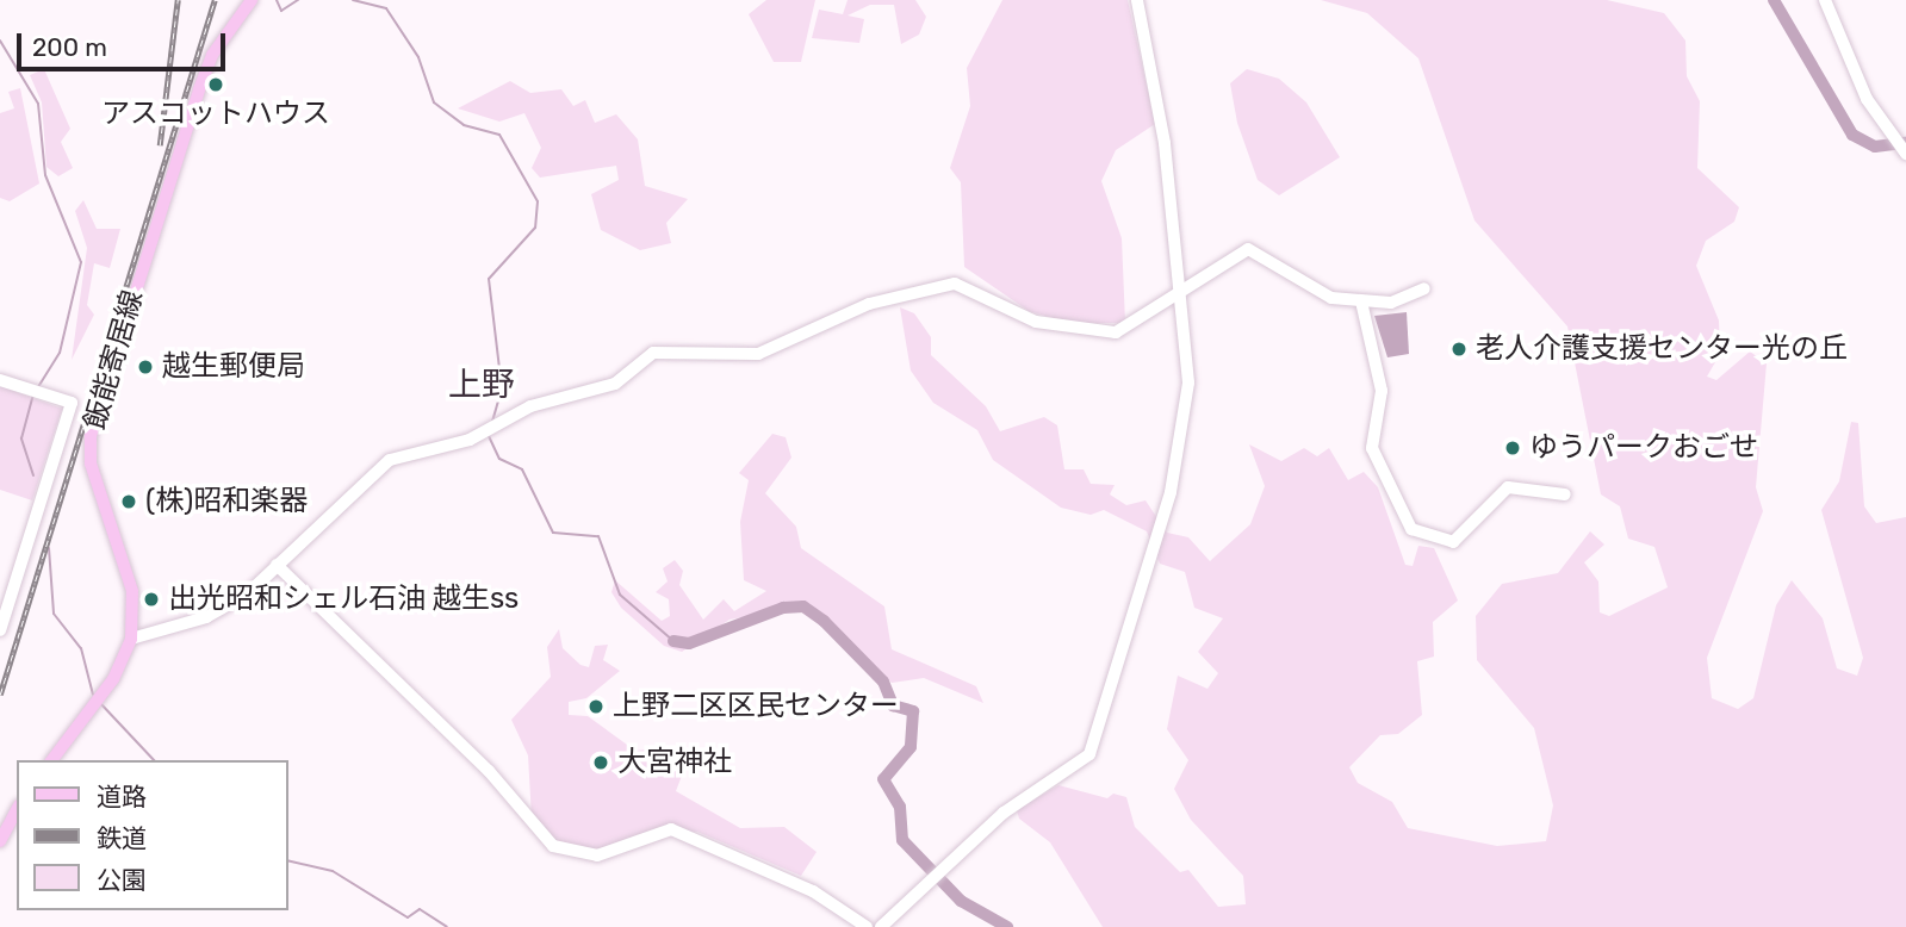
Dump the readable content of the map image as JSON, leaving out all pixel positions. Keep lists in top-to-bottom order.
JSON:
{
  "streets": {
    "main road": ["飯能寄居線"]
  },
  "districts": ["上野"],
  "places": [
    "アスコットハウス",
    "老人介護支援センター光の丘",
    "越生郵便局",
    "ゆうパークおごせ",
    "(株)昭和楽器",
    "出光昭和シェル石油 越生ss",
    "上野二区区民センター",
    "大宮神社"
  ],
  "legend": ["道路", "鉄道", "公園"],
  "scale_bar": "200 m"
}
